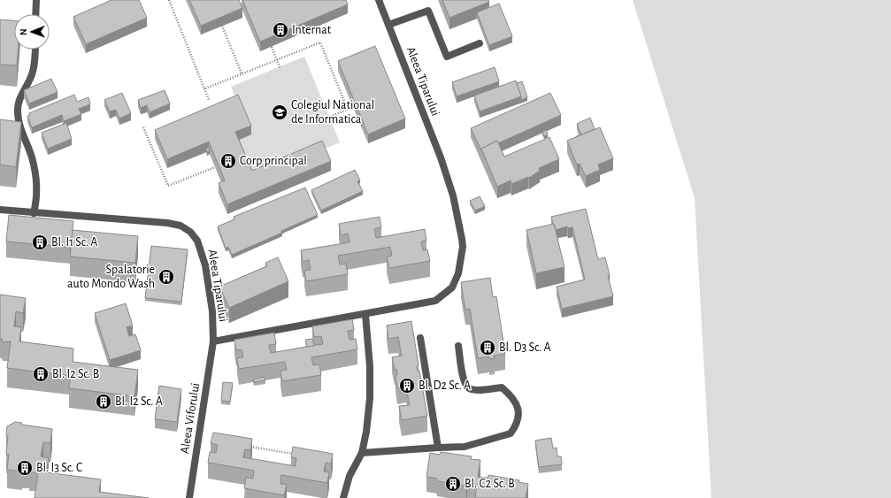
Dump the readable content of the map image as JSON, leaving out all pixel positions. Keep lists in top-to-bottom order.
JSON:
{
  "streets": {
    "street": ["Aleea Tiparului", "Aleea Viforului"]
  },
  "crossings": [
    ["Aleea Tiparului", "Aleea Viforului"]
  ],
  "places": {
    "building": [
      "Internat",
      "Corp principal",
      "Bl. I1 Sc. A",
      "Spalatorie auto Mondo Wash",
      "Bl. D3 Sc. A",
      "Bl. I2 Sc. B",
      "Bl. D2 Sc. A",
      "Bl. I2 Sc. A",
      "Bl. I3 Sc. C",
      "Bl. C2 Sc. B"
    ],
    "school or university": ["Colegiul National de Informatica"]
  },
  "north": "left"
}
